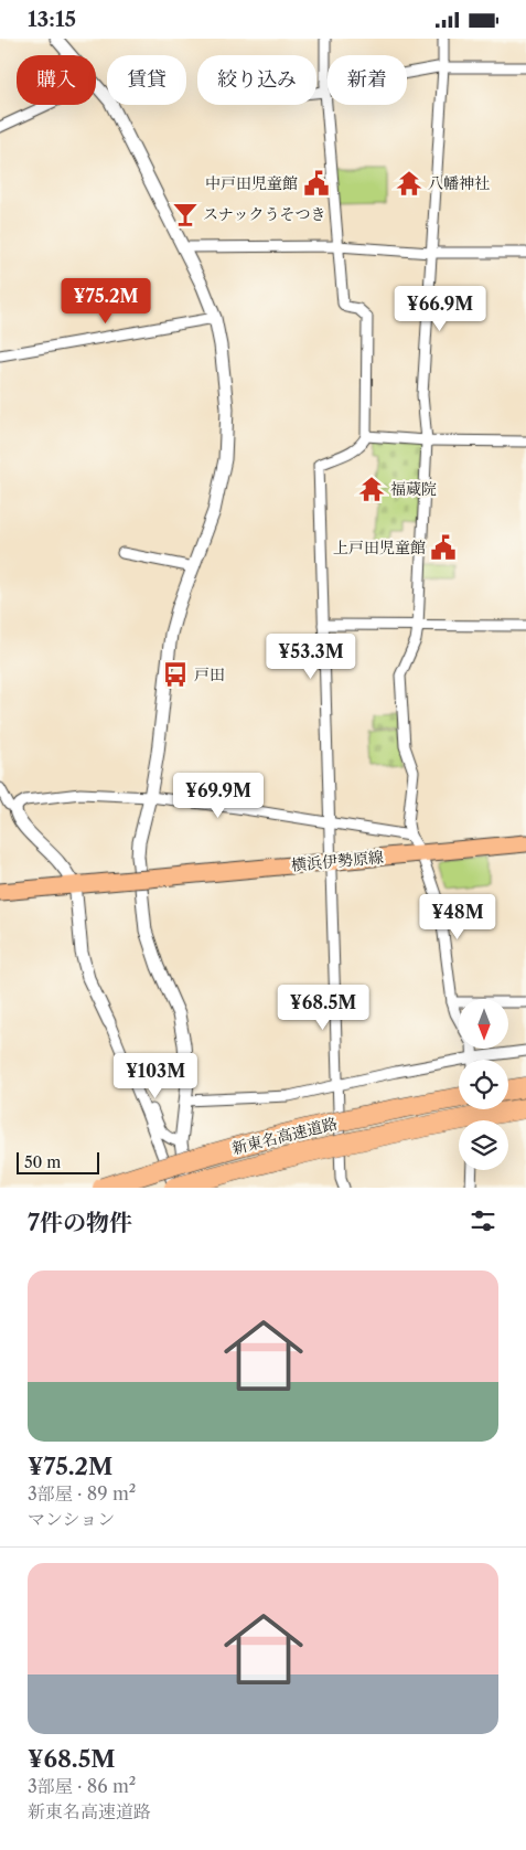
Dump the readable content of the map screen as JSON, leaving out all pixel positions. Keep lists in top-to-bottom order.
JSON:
{
  "streets": {
    "highway": ["新東名高速道路"],
    "main road": ["横浜伊勢原線"]
  },
  "places": {
    "public building": ["中戸田児童館", "上戸田児童館"],
    "temple": ["八幡神社", "福蔵院"],
    "bar": ["スナックうそつき"],
    "bus stop": ["戸田"]
  },
  "scale_bar": "50 m",
  "north": "bottom",
  "page": {
    "status": "13:15",
    "chip": [
      "購入",
      "賃貸",
      "絞り込み",
      "新着"
    ],
    "price": [
      "¥75.2M",
      "¥66.9M",
      "¥53.3M",
      "¥69.9M",
      "¥48M",
      "¥68.5M",
      "¥103M"
    ],
    "scale": "50 m",
    "heading": "7件の物件",
    "list": [
      {
        "name": "¥75.2M",
        "note": "3部屋 · 89 m² · マンション"
      },
      {
        "name": "¥68.5M",
        "note": "3部屋 · 86 m² · 新東名高速道路"
      }
    ]
  }
}
